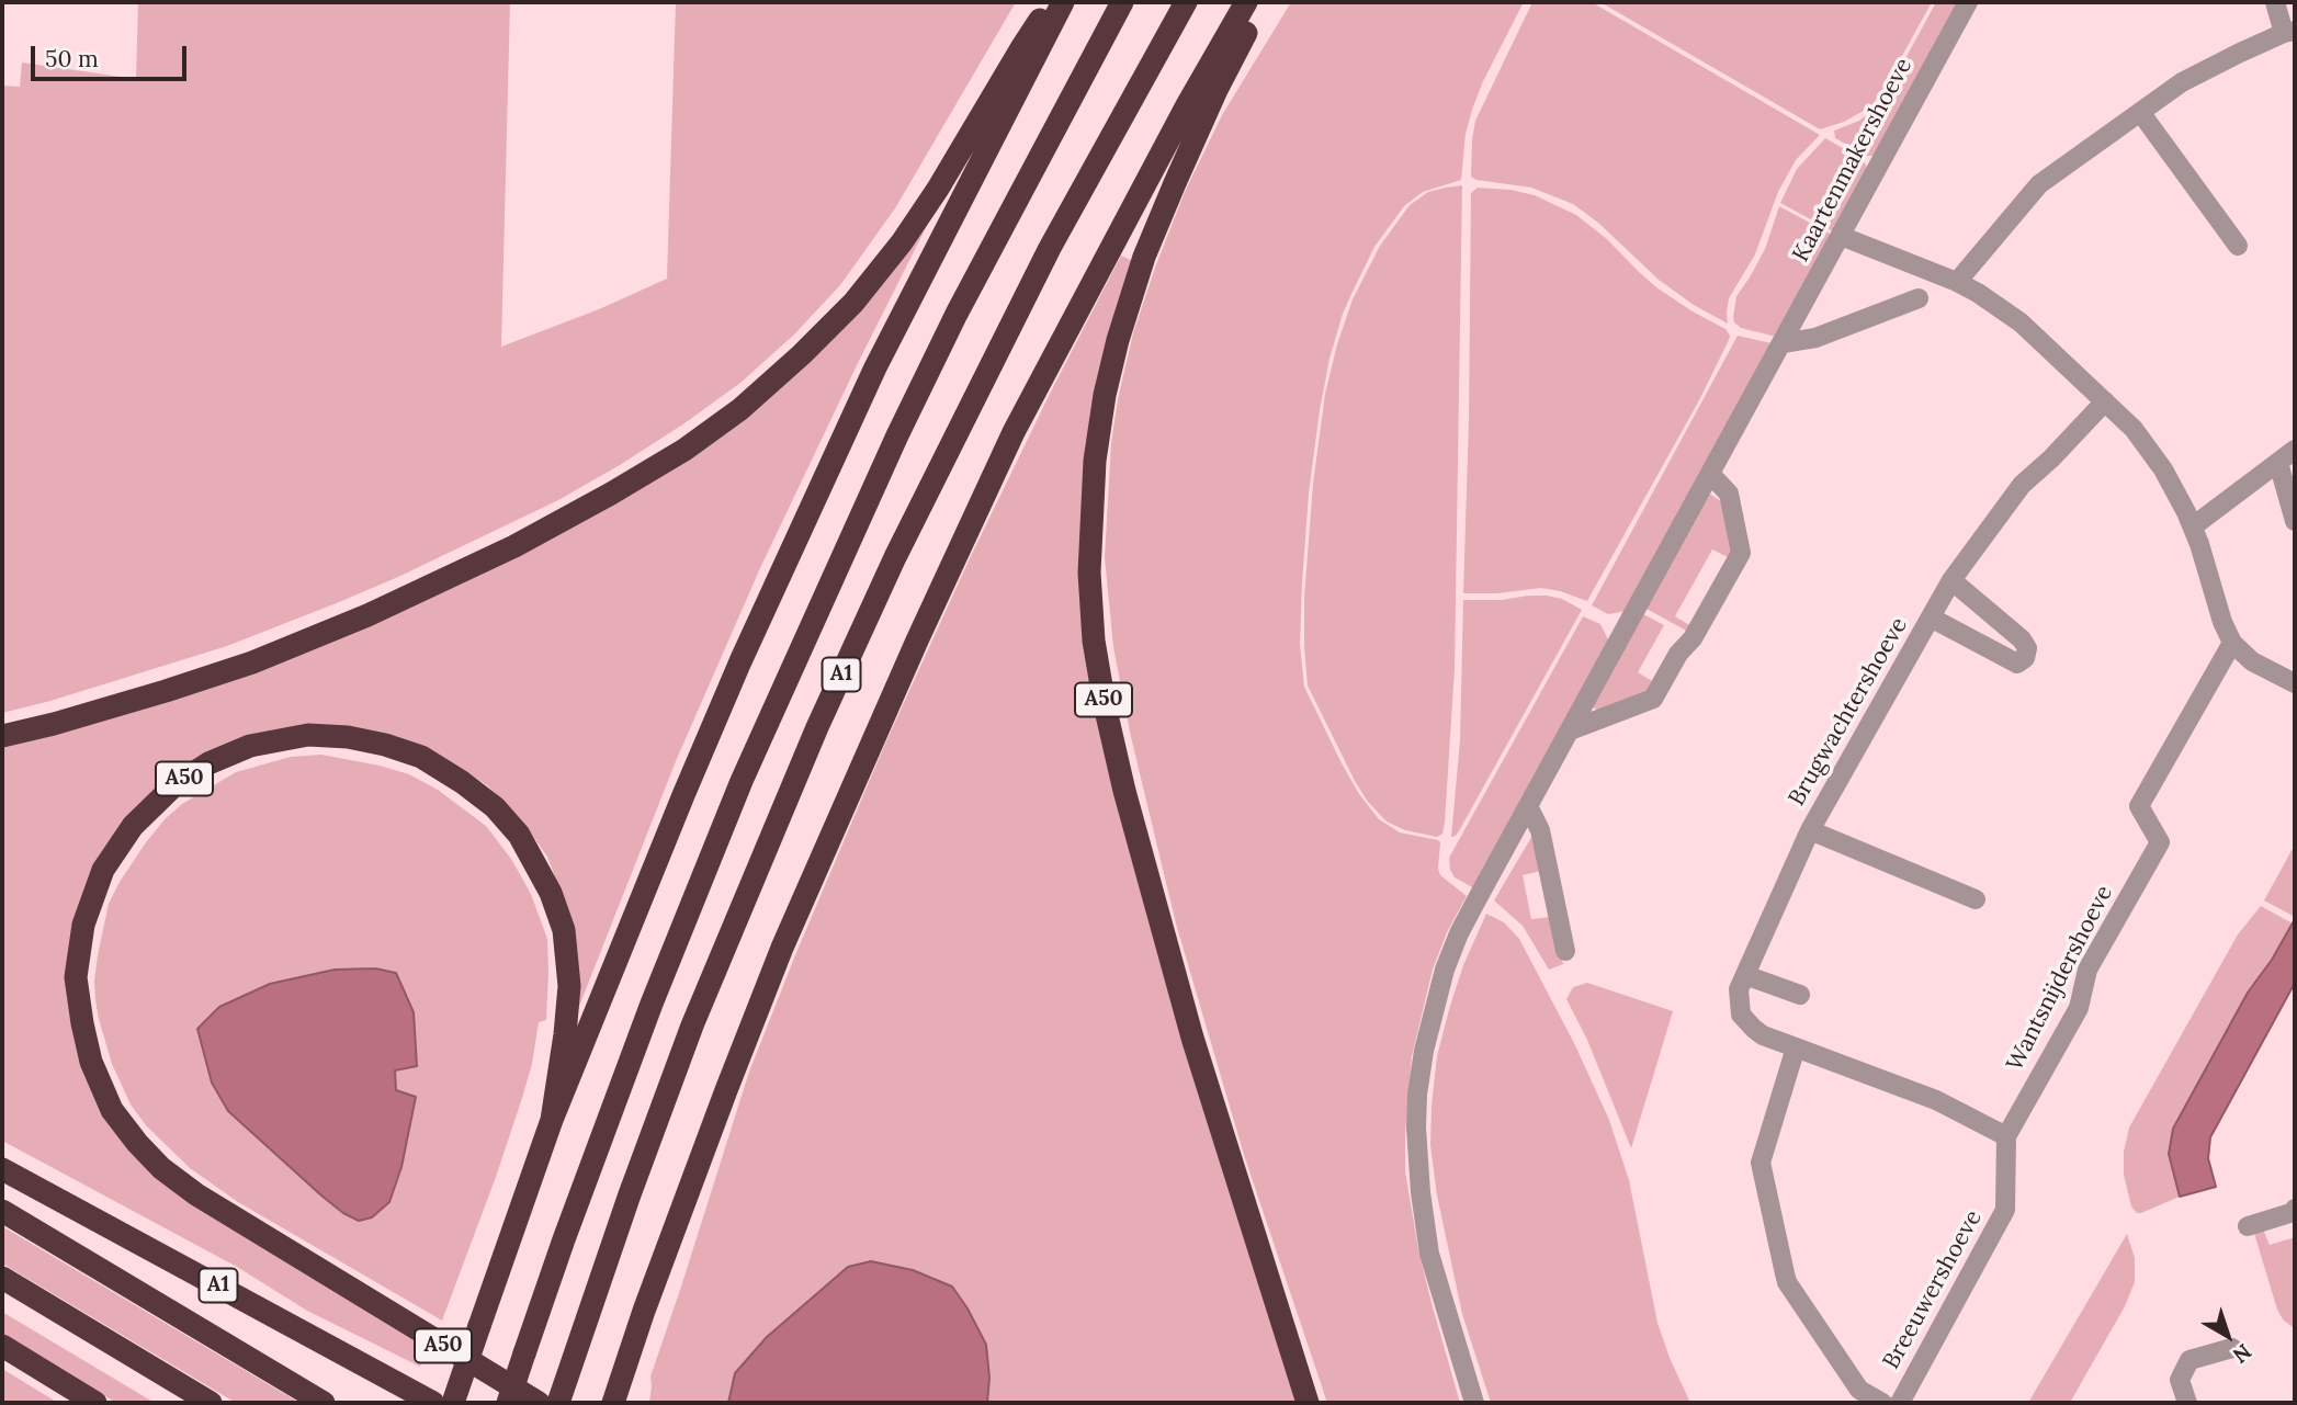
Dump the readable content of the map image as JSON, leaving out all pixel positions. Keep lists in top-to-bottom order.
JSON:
{
  "streets": {
    "highway": ["A1", "A50"],
    "street": [
      "Kaartenmakershoeve",
      "Brugwachtershoeve",
      "Wantsnijdershoeve",
      "Breeuwershoeve"
    ]
  },
  "crossings": [
    ["Brugwachtershoeve", "Breeuwershoeve"],
    ["Wantsnijdershoeve", "Breeuwershoeve"]
  ],
  "scale_bar": "50 m",
  "north": "bottom right"
}
